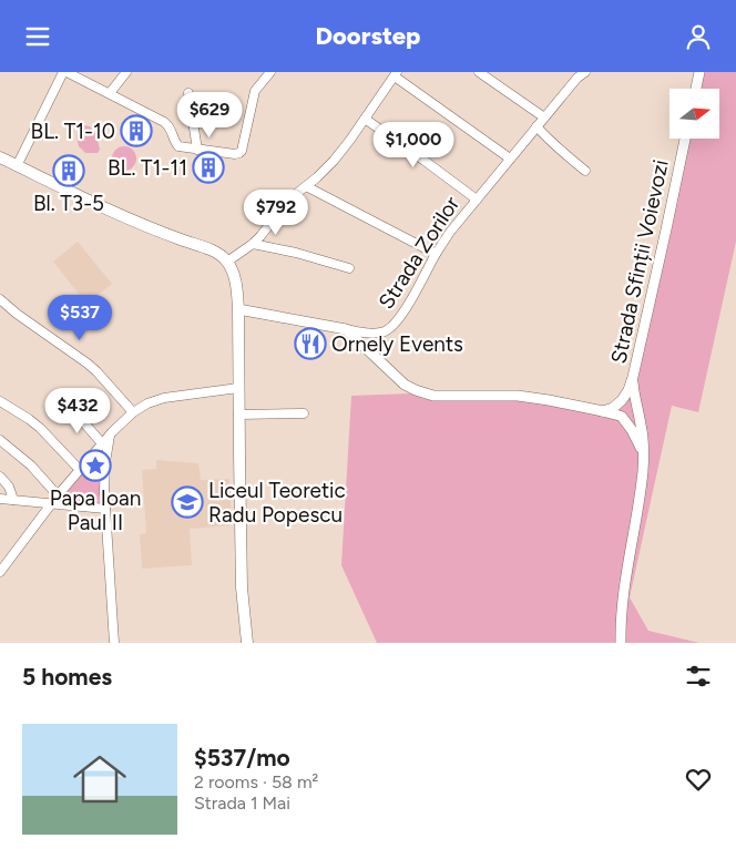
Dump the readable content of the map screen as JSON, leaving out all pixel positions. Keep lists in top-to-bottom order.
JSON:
{
  "streets": {
    "street": ["Strada Zorilor", "Strada Sfinții Voievozi"]
  },
  "places": {
    "building": ["BL. T1-10", "BL. T1-11", "Bl. T3-5"],
    "restaurant": ["Ornely Events"],
    "place": ["Papa Ioan Paul II"],
    "school or university": ["Liceul Teoretic Radu Popescu"]
  },
  "north": "right",
  "page": {
    "header": "Doorstep",
    "price": [
      "$629",
      "$1,000",
      "$792",
      "$537",
      "$432"
    ],
    "heading": "5 homes",
    "list": [
      {
        "name": "$537/mo",
        "note": "2 rooms · 58 m² · Strada 1 Mai"
      }
    ]
  }
}
